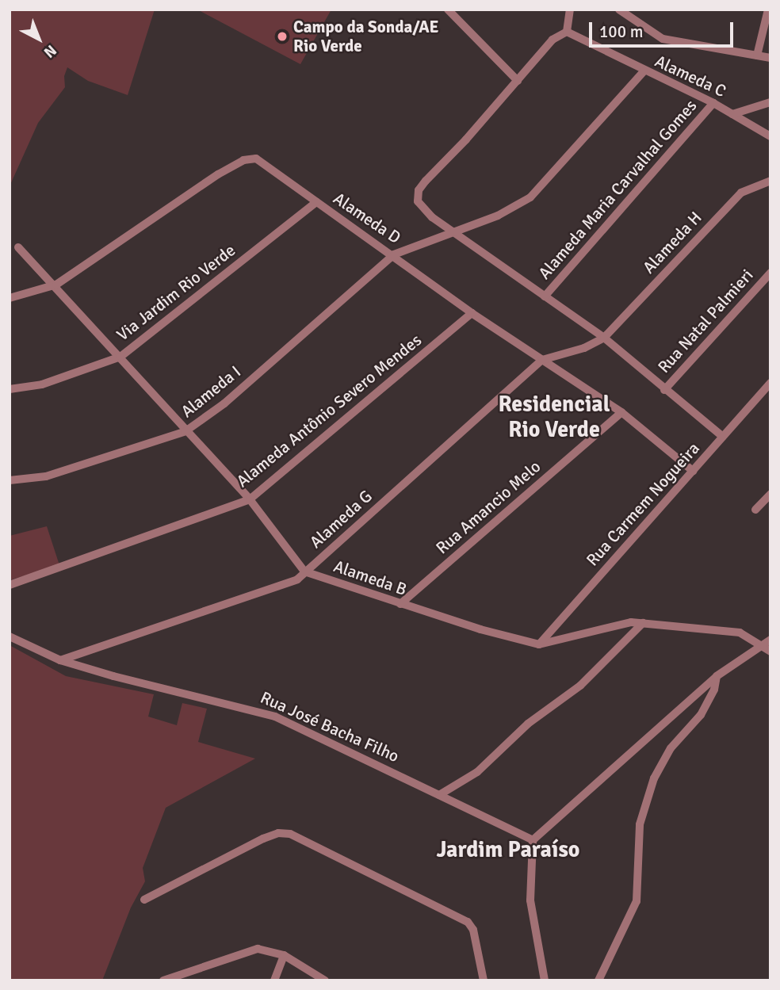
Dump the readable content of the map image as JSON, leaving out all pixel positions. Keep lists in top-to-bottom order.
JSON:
{
  "streets": {
    "street": [
      "Alameda C",
      "Alameda Maria Carvalhal Gomes",
      "Alameda D",
      "Alameda H",
      "Via Jardim Rio Verde",
      "Rua Natal Palmieri",
      "Alameda I",
      "Alameda Antônio Severo Mendes",
      "Rua Carmem Nogueira",
      "Rua Amancio Melo",
      "Alameda G",
      "Alameda B",
      "Rua José Bacha Filho"
    ]
  },
  "crossings": [
    ["Alameda C", "Alameda Maria Carvalhal Gomes"],
    ["Alameda C", "Alameda I"],
    ["Alameda D", "Via Jardim Rio Verde"],
    ["Alameda D", "Alameda I"],
    ["Alameda D", "Alameda Antônio Severo Mendes"],
    ["Alameda D", "Rua Carmem Nogueira"],
    ["Alameda D", "Rua Amancio Melo"],
    ["Alameda D", "Alameda G"],
    ["Alameda H", "Alameda G"],
    ["Rua Carmem Nogueira", "Alameda B"],
    ["Rua Amancio Melo", "Alameda B"],
    ["Alameda G", "Alameda B"],
    ["Alameda G", "Rua José Bacha Filho"]
  ],
  "districts": ["Residencial Rio Verde", "Jardim Paraíso"],
  "places": ["Campo da Sonda/AE Rio Verde"],
  "scale_bar": "100 m",
  "north": "bottom right"
}
